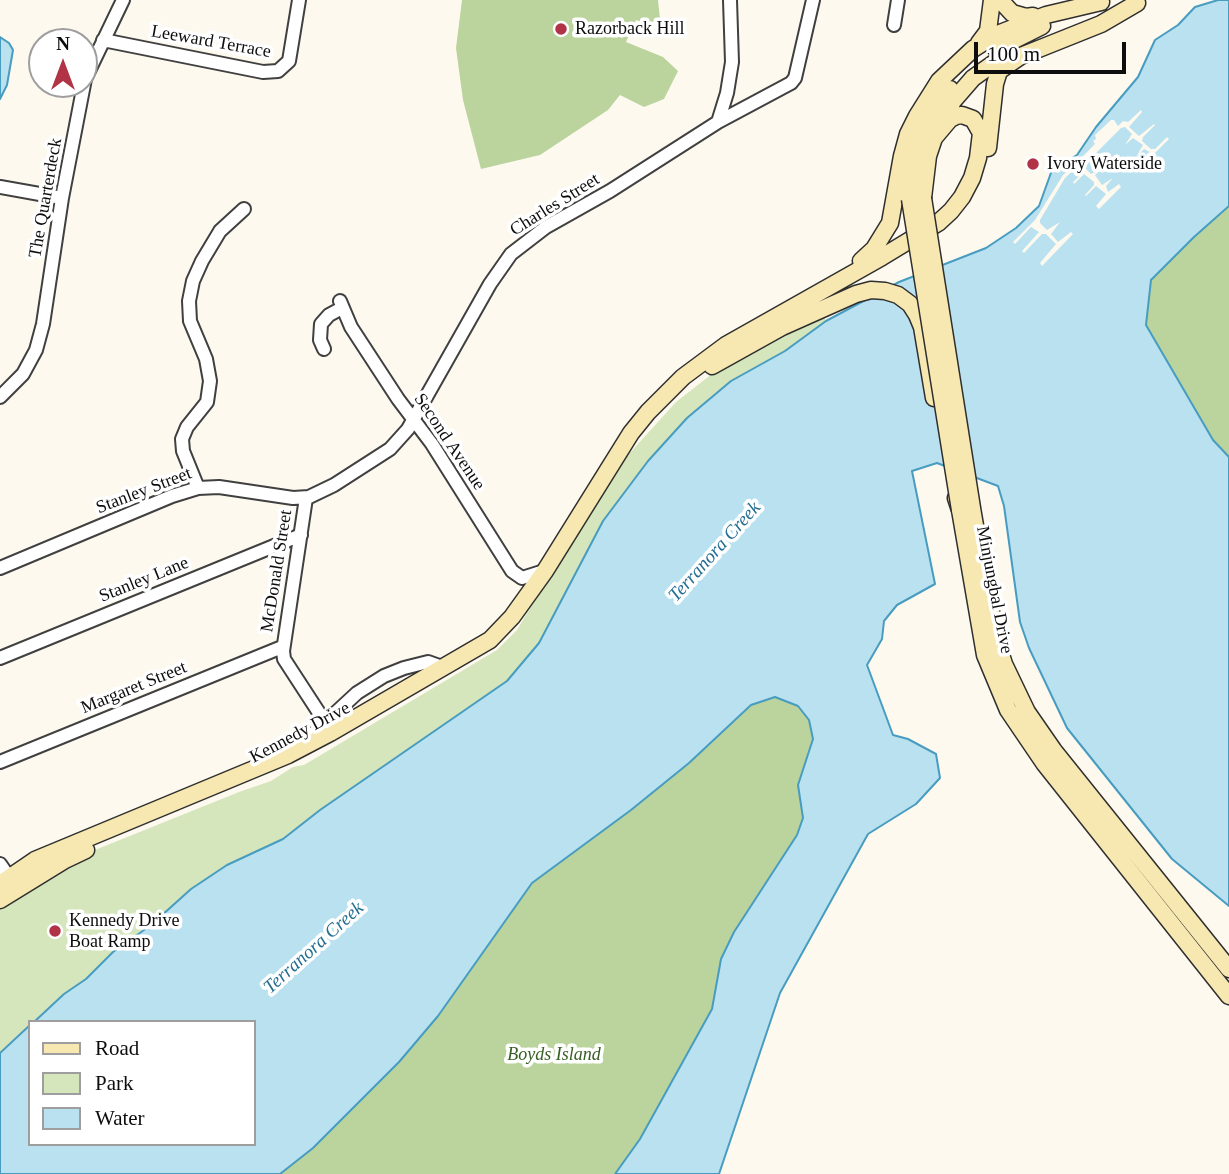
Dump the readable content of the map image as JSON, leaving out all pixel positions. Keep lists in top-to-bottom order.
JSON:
{
  "streets": {
    "main road": ["Minjungbal Drive", "Kennedy Drive"],
    "street": [
      "Leeward Terrace",
      "The Quarterdeck",
      "Charles Street",
      "Second Avenue",
      "Stanley Street",
      "McDonald Street",
      "Stanley Lane",
      "Margaret Street"
    ]
  },
  "crossings": [
    ["Leeward Terrace", "The Quarterdeck"],
    ["Charles Street", "Second Avenue"],
    ["Charles Street", "Stanley Street"],
    ["Charles Street", "McDonald Street"],
    ["Second Avenue", "Kennedy Drive"],
    ["Stanley Street", "McDonald Street"],
    ["McDonald Street", "Stanley Lane"],
    ["McDonald Street", "Margaret Street"]
  ],
  "water": ["Terranora Creek"],
  "parks": ["Boyds Island"],
  "places": ["Razorback Hill", "Ivory Waterside", "Kennedy Drive Boat Ramp"],
  "legend": ["Road", "Park", "Water"],
  "scale_bar": "100 m",
  "north": "top"
}
